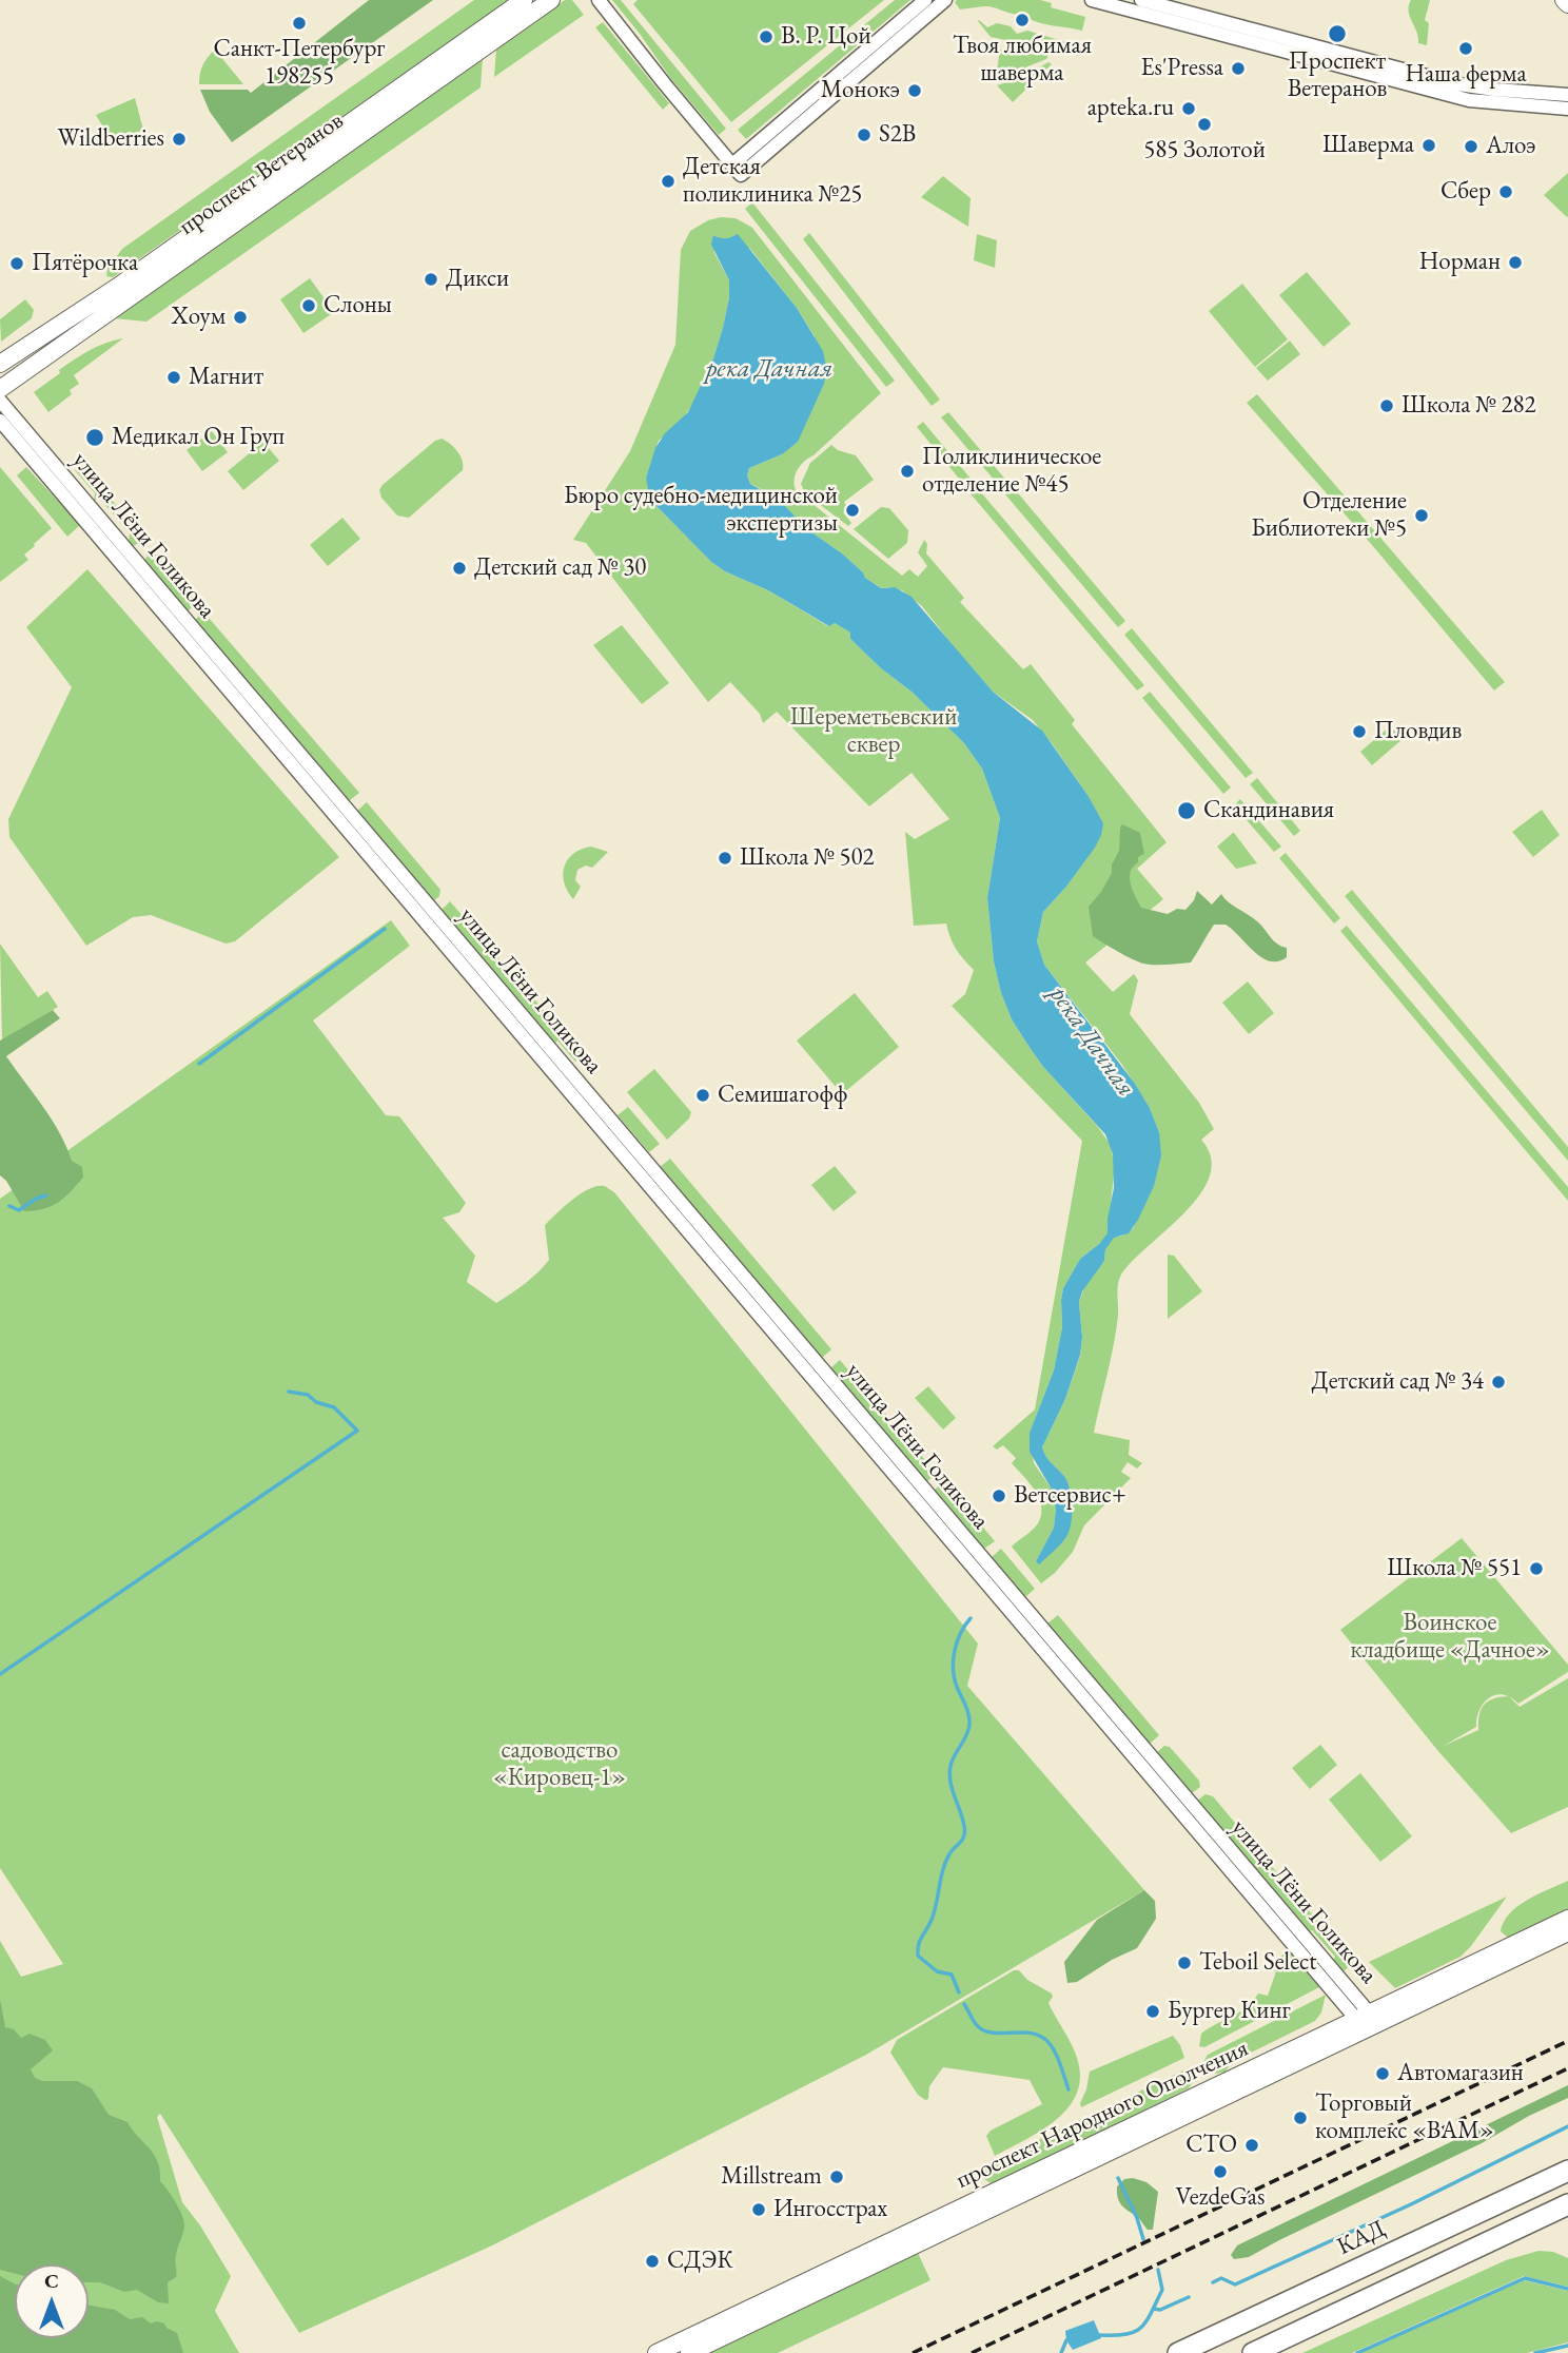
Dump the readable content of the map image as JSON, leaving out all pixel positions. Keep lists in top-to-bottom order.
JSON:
{
  "streets": {
    "highway": ["КАД"],
    "main road": ["проспект Ветеранов", "проспект Народного Ополчения"],
    "street": ["улица Лёни Голикова"]
  },
  "crossings": [
    ["улица Лёни Голикова", "проспект Народного Ополчения"]
  ],
  "water": ["река Дачная"],
  "parks": ["Шереметьевский сквер", "Воинское кладбище «Дачное»", "садоводство «Кировец-1»"],
  "places": [
    "Твоя любимая шаверма",
    "Санкт-Петербург 198255",
    "Проспект Ветеранов",
    "В. Р. Цой",
    "Наша ферма",
    "Es'Pressa",
    "Монокэ",
    "apteka.ru",
    "585 Золотой",
    "S2B",
    "Wildberries",
    "Шаверма",
    "Алоэ",
    "Детская поликлиника №25",
    "Сбер",
    "Норман",
    "Пятёрочка",
    "Дикси",
    "Слоны",
    "Хоум",
    "Магнит",
    "Школа № 282",
    "Медикал Он Груп",
    "Поликлиническое отделение №45",
    "Бюро судебно-медицинской экспертизы",
    "Отделение Библиотеки №5",
    "Детский сад № 30",
    "Пловдив",
    "Скандинавия",
    "Школа № 502",
    "Семишагофф",
    "Детский сад № 34",
    "Ветсервис+",
    "Школа № 551",
    "Teboil Select",
    "Бургер Кинг",
    "Автомагазин",
    "Торговый комплекс «ВАМ»",
    "СТО",
    "VezdeGas",
    "Millstream",
    "Ингосстрах",
    "СДЭК"
  ],
  "north": "top"
}
